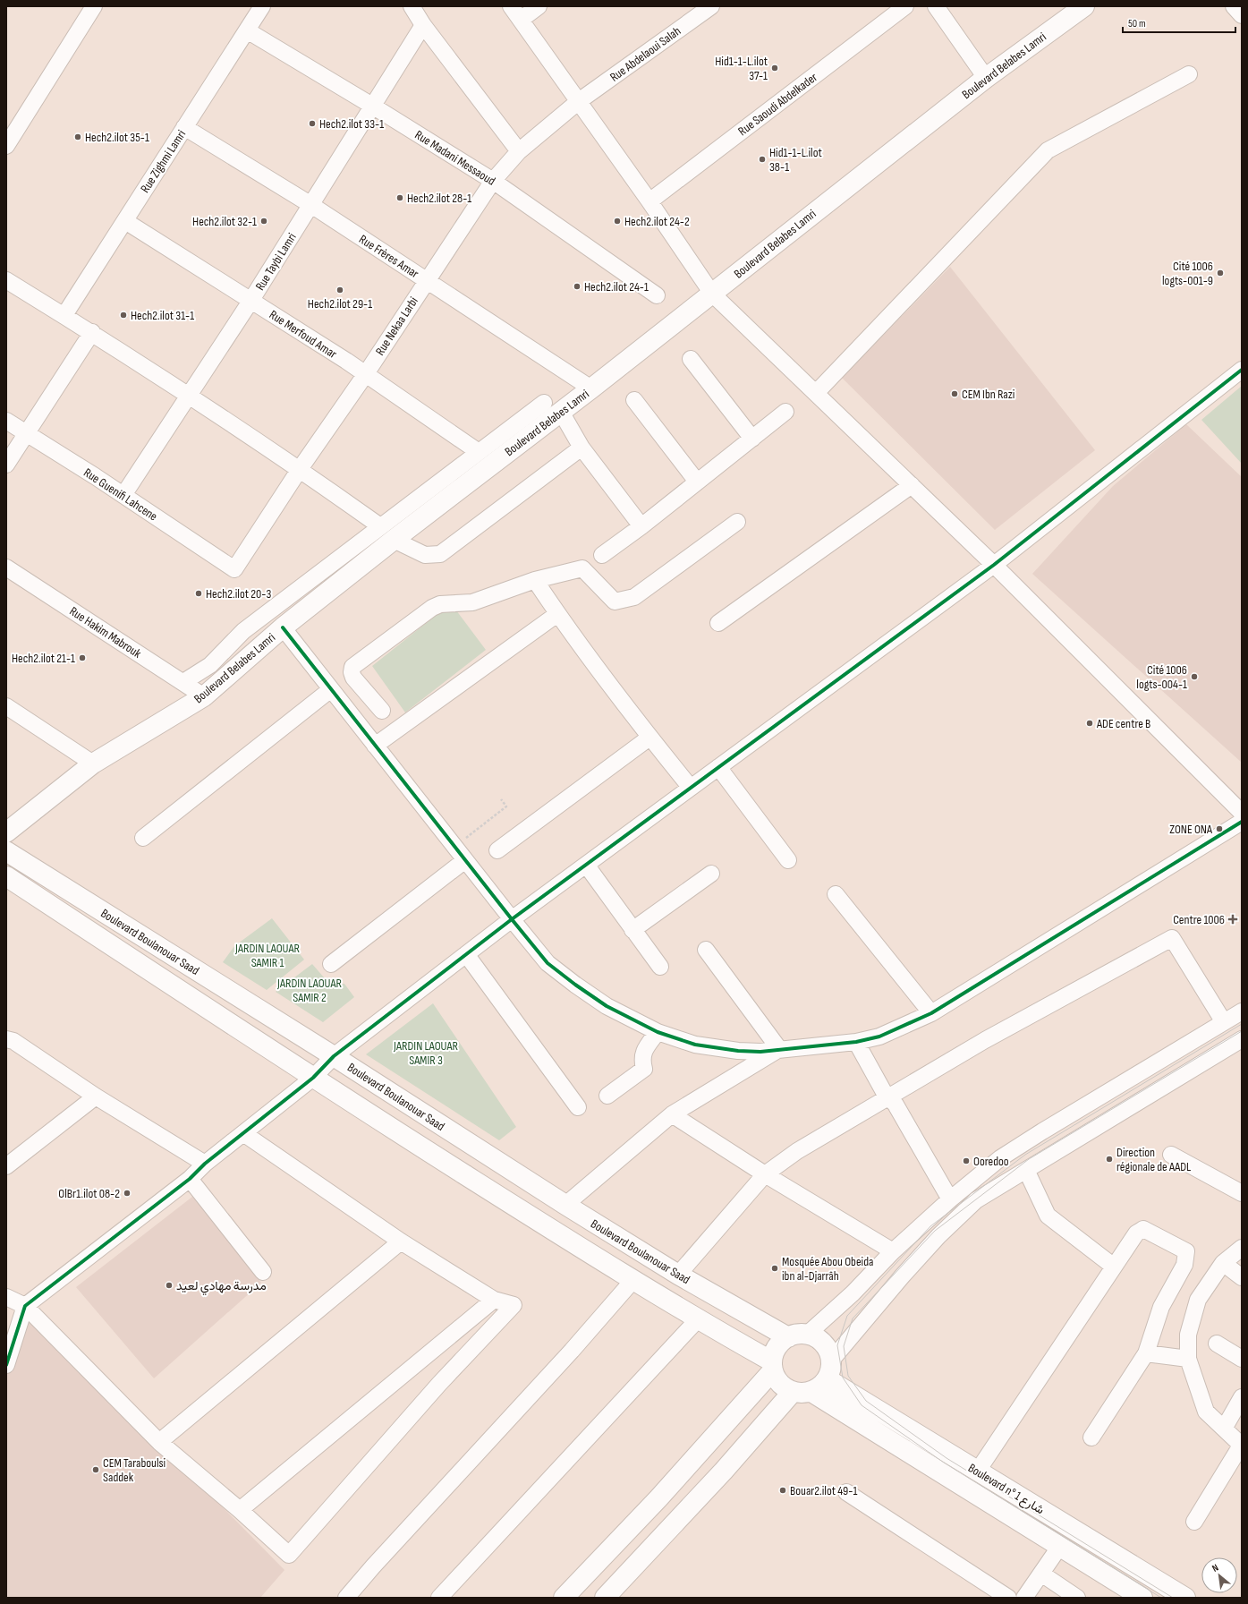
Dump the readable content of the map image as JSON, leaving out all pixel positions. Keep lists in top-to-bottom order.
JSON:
{
  "streets": {
    "main road": ["Boulevard Belabes Lamri", "Boulevard Boulanouar Saad", "Boulevard n° شارع 1"],
    "street": [
      "Rue Abdelaoui Salah",
      "Rue Saoudi Abdelkader",
      "Rue Madani Messaoud",
      "Rue Zighmi Lamri",
      "Rue Frères Amar",
      "Rue Taybi Lamri",
      "Rue Nekaa Larbi",
      "Rue Merfoud Amar",
      "Rue Guenifi Lahcene",
      "Rue Hakim Mabrouk"
    ]
  },
  "crossings": [
    ["Rue Abdelaoui Salah", "Rue Nekaa Larbi"],
    ["Boulevard Belabes Lamri", "Rue Frères Amar"],
    ["Boulevard Belabes Lamri", "Rue Hakim Mabrouk"],
    ["Rue Madani Messaoud", "Rue Zighmi Lamri"],
    ["Rue Madani Messaoud", "Rue Taybi Lamri"],
    ["Rue Madani Messaoud", "Rue Nekaa Larbi"],
    ["Rue Zighmi Lamri", "Rue Frères Amar"],
    ["Rue Zighmi Lamri", "Rue Merfoud Amar"],
    ["Rue Frères Amar", "Rue Taybi Lamri"],
    ["Rue Frères Amar", "Rue Nekaa Larbi"],
    ["Rue Taybi Lamri", "Rue Merfoud Amar"],
    ["Rue Taybi Lamri", "Rue Guenifi Lahcene"],
    ["Rue Nekaa Larbi", "Rue Merfoud Amar"],
    ["Rue Nekaa Larbi", "Rue Guenifi Lahcene"],
    ["Boulevard Boulanouar Saad", "Boulevard n° شارع 1"]
  ],
  "parks": ["JARDIN LAOUAR SAMIR 1", "JARDIN LAOUAR SAMIR 2", "JARDIN LAOUAR SAMIR 3"],
  "places": {
    "other": [
      "Hid1-1-L.ilot 37-1",
      "Hech2.ilot 33-1",
      "Hech2.ilot 35-1",
      "Hid1-1-L.ilot 38-1",
      "Hech2.ilot 28-1",
      "Hech2.ilot 32-1",
      "Hech2.ilot 24-2",
      "Cité 1006 logts-001-9",
      "Hech2.ilot 24-1",
      "Hech2.ilot 29-1",
      "Hech2.ilot 31-1",
      "CEM Ibn Razi",
      "Hech2.ilot 20-3",
      "Hech2.ilot 21-1",
      "Cité 1006 logts-004-1",
      "ADE centre B",
      "ZONE ONA",
      "Direction régionale de AADL",
      "Ooredoo",
      "OlBr1.ilot 08-2",
      "Mosquée Abou Obeida ibn al-Djarrâh",
      "مدرسة مهادي لعيد",
      "CEM Taraboulsi Saddek",
      "Bouar2.ilot 49-1"
    ],
    "health": ["Centre 1006"]
  },
  "scale_bar": "50 m",
  "north": "top left"
}
